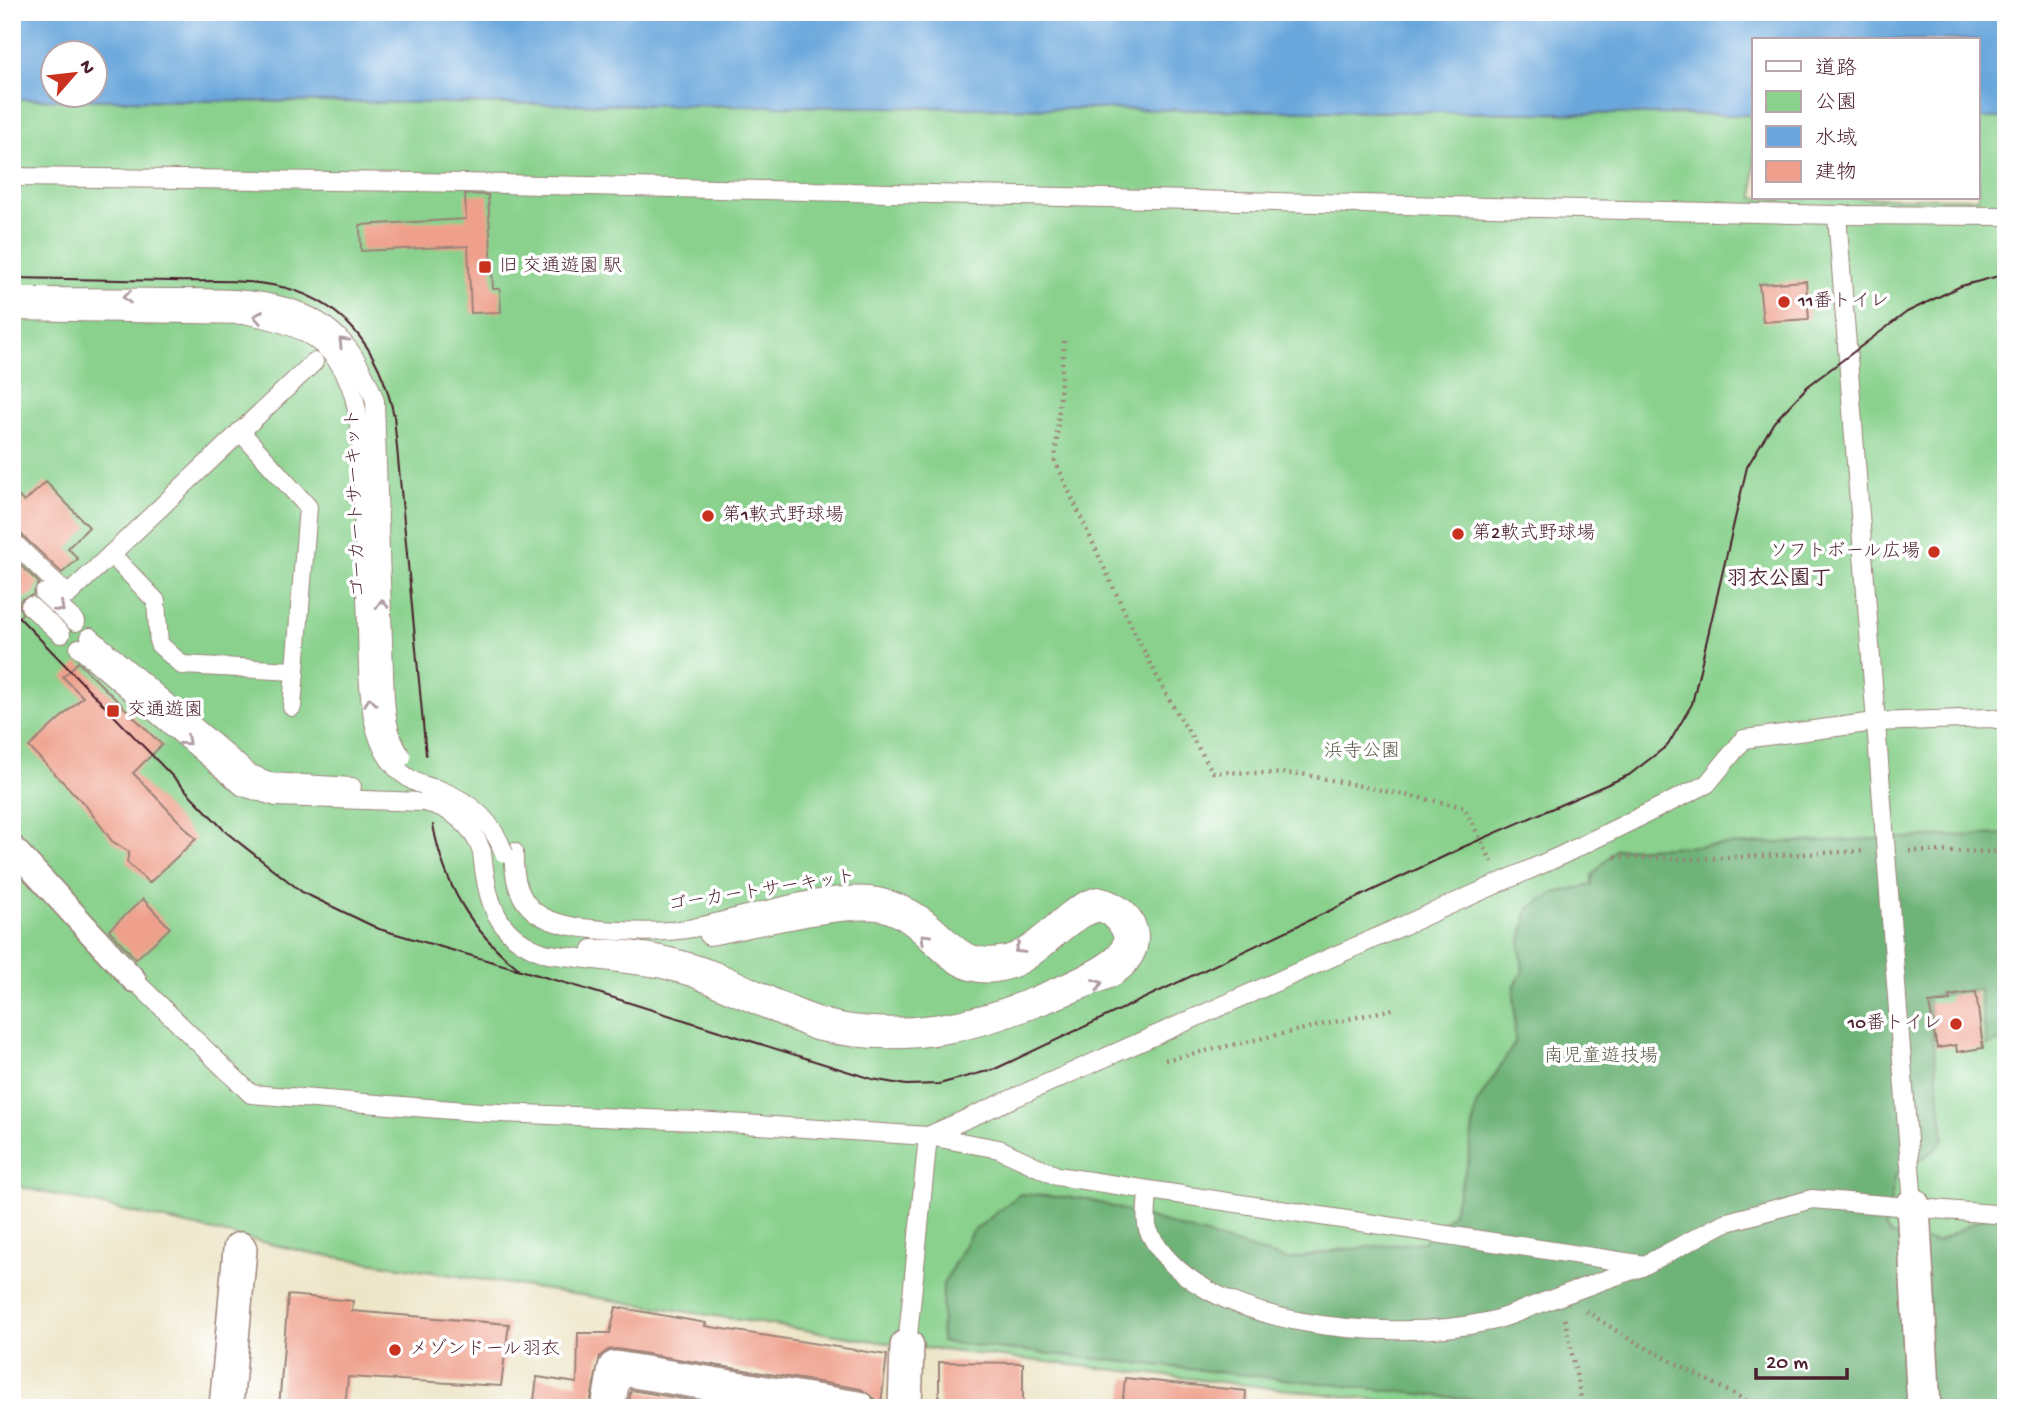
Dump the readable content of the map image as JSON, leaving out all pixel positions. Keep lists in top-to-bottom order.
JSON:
{
  "streets": {
    "lane": ["ゴーカートサーキット"]
  },
  "districts": ["羽衣公園丁"],
  "parks": ["浜寺公園", "南児童遊技場"],
  "places": {
    "transit": ["旧 交通遊園 駅", "交通遊園"],
    "other": [
      "11番トイレ",
      "第1軟式野球場",
      "第2軟式野球場",
      "ソフトボール広場",
      "10番トイレ",
      "メゾンドール羽衣"
    ]
  },
  "legend": [
    "道路",
    "公園",
    "水域",
    "建物"
  ],
  "scale_bar": "20 m",
  "north": "top right"
}
